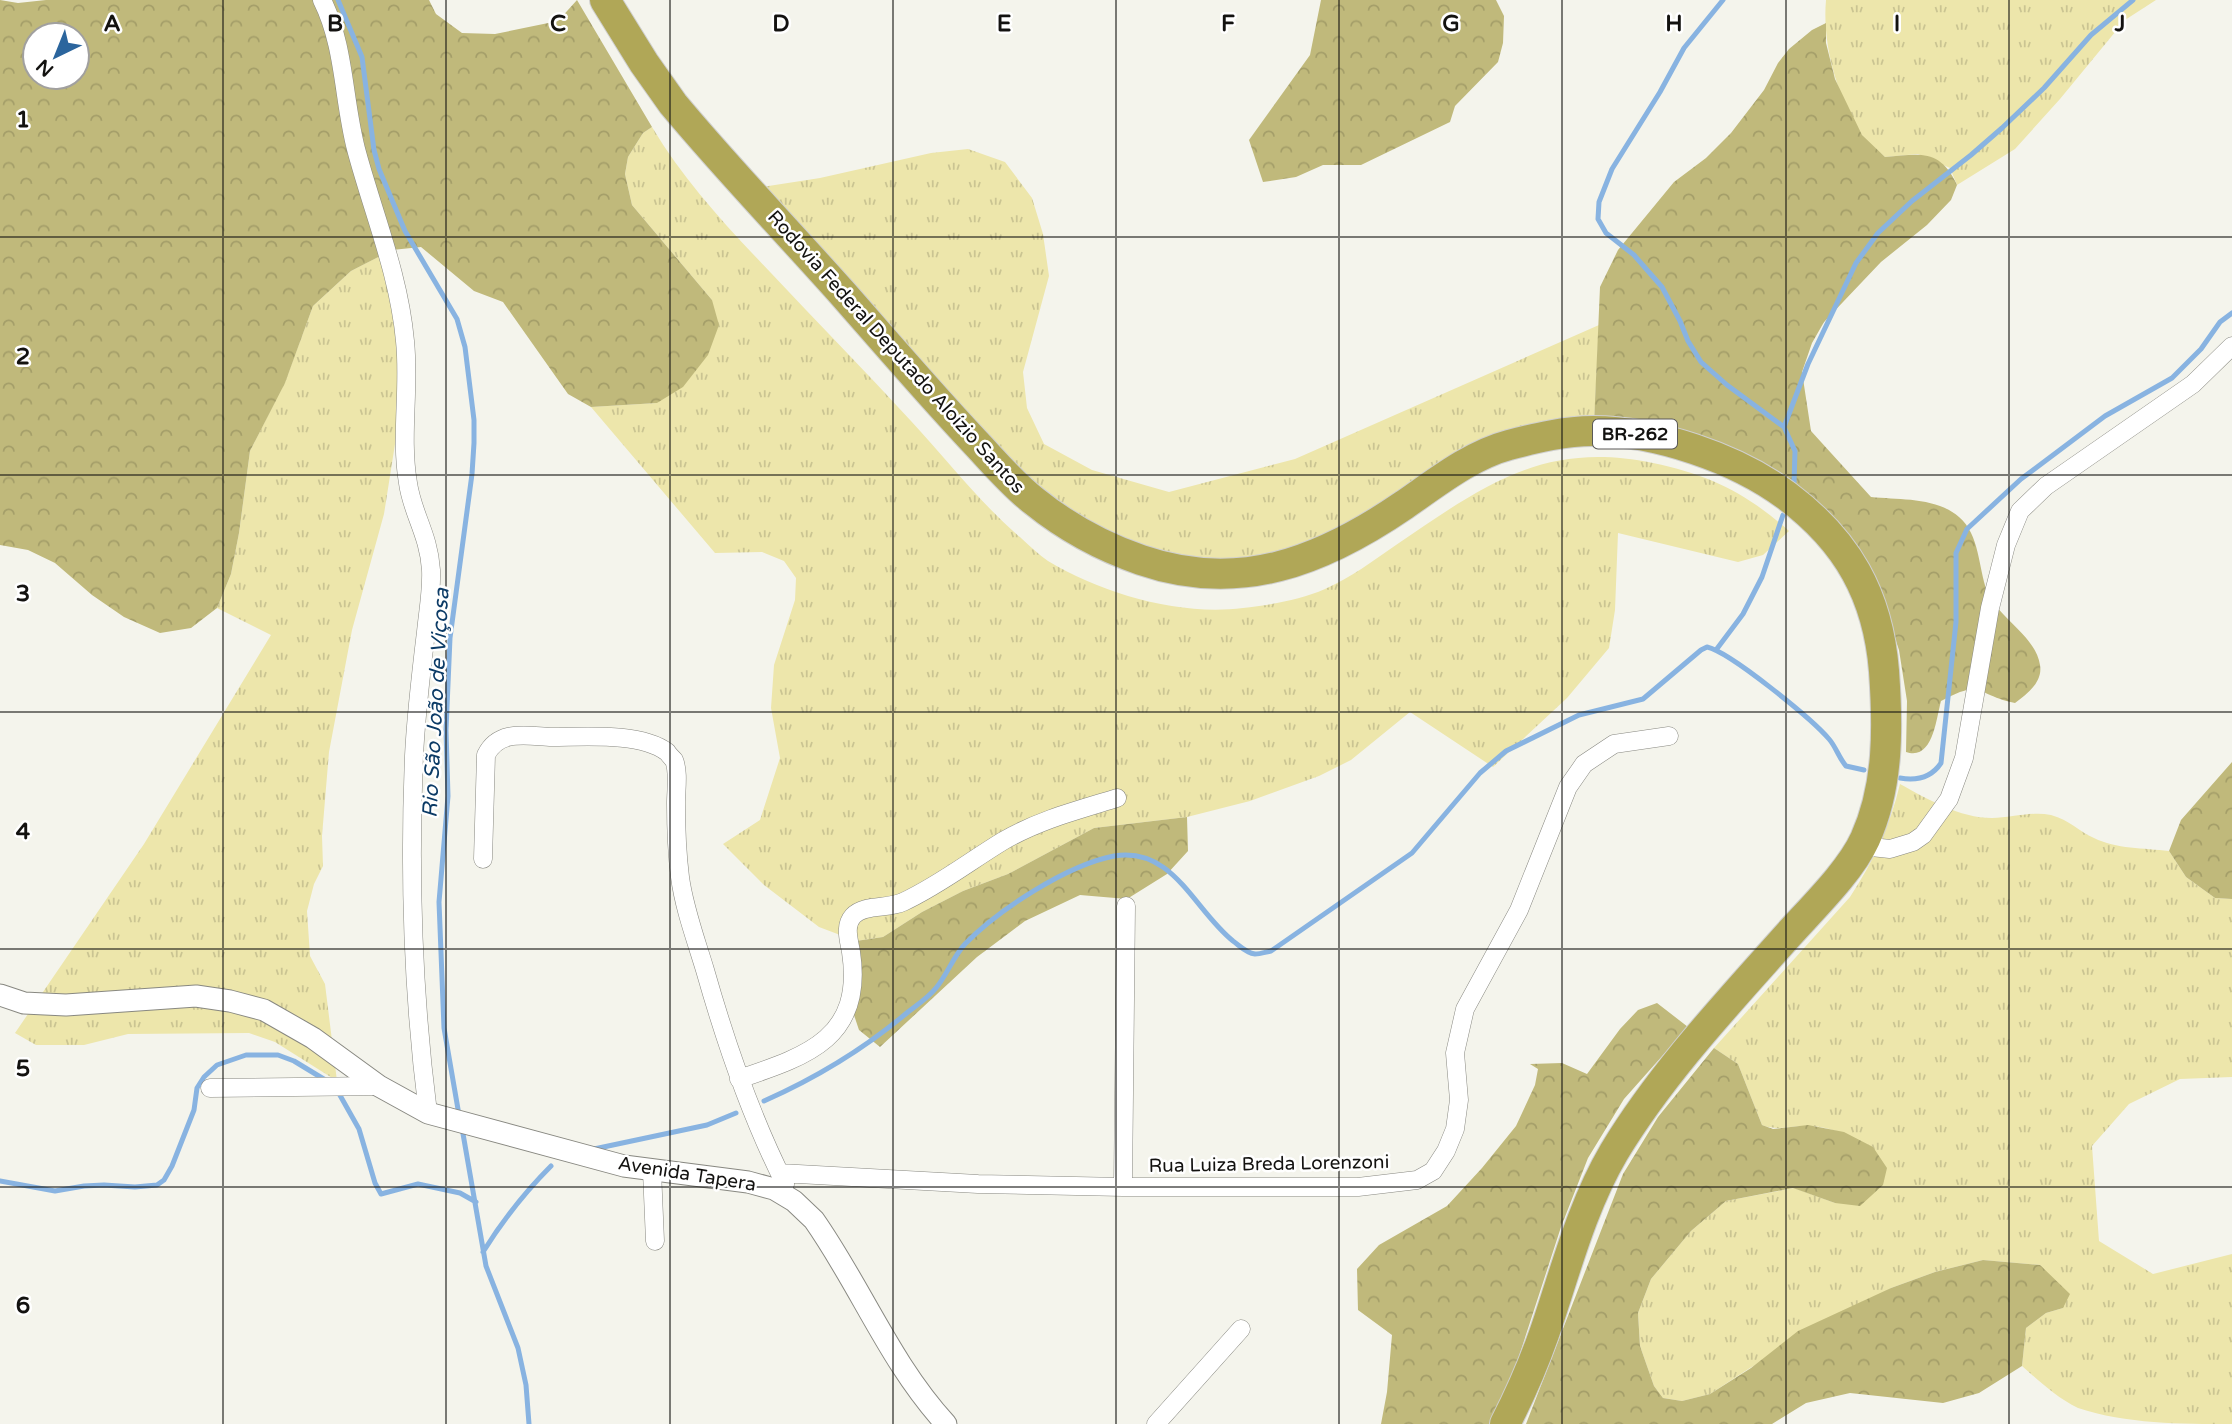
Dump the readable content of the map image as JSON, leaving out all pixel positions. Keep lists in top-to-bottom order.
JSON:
{
  "streets": {
    "highway": ["Rodovia Federal Deputado Aloízio Santos", "BR-262"],
    "street": ["Rua Luiza Breda Lorenzoni", "Avenida Tapera"]
  },
  "water": ["Rio São João de Viçosa"],
  "north": "bottom left",
  "grid": {
    "columns": [
      "A",
      "B",
      "C",
      "D",
      "E",
      "F",
      "G",
      "H",
      "I",
      "J"
    ],
    "rows": [
      "1",
      "2",
      "3",
      "4",
      "5",
      "6"
    ]
  }
}
